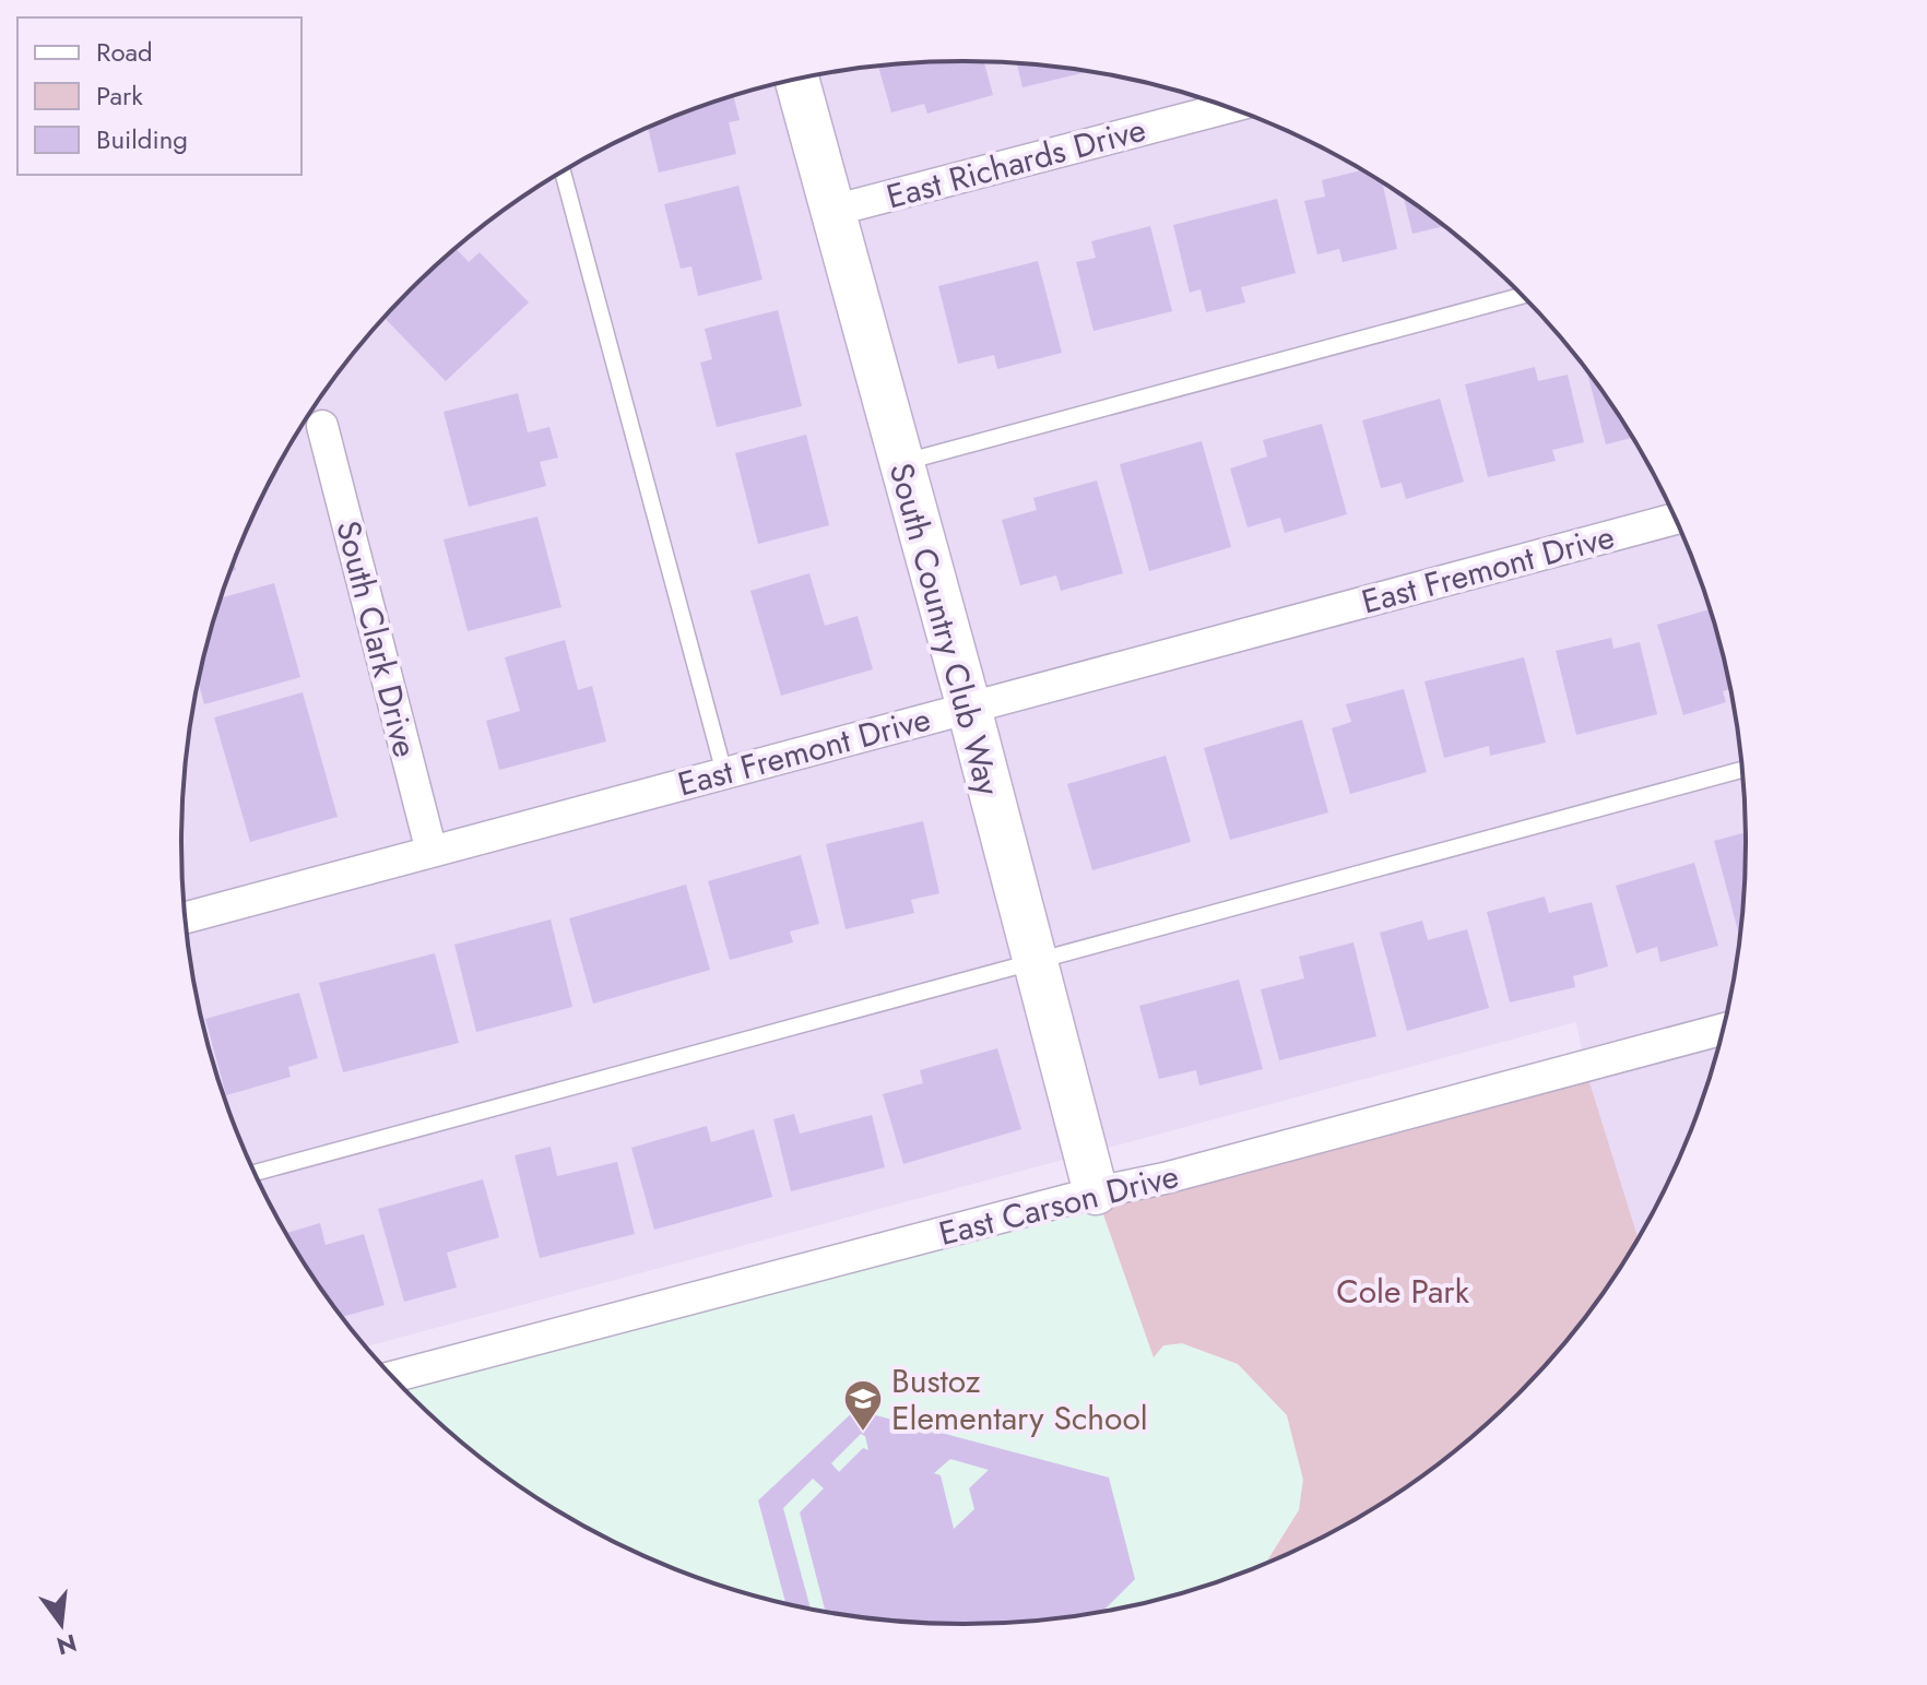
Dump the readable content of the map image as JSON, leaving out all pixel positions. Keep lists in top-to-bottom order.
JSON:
{
  "streets": {
    "street": [
      "East Richards Drive",
      "East Fremont Drive",
      "South Country Club Way",
      "South Clark Drive",
      "East Carson Drive"
    ]
  },
  "crossings": [
    ["East Richards Drive", "South Country Club Way"],
    ["East Fremont Drive", "South Country Club Way"],
    ["East Fremont Drive", "South Clark Drive"],
    ["South Country Club Way", "East Carson Drive"]
  ],
  "parks": ["Cole Park"],
  "places": {
    "school or university": ["Bustoz Elementary School"]
  },
  "legend": ["Road", "Park", "Building"],
  "north": "bottom"
}
